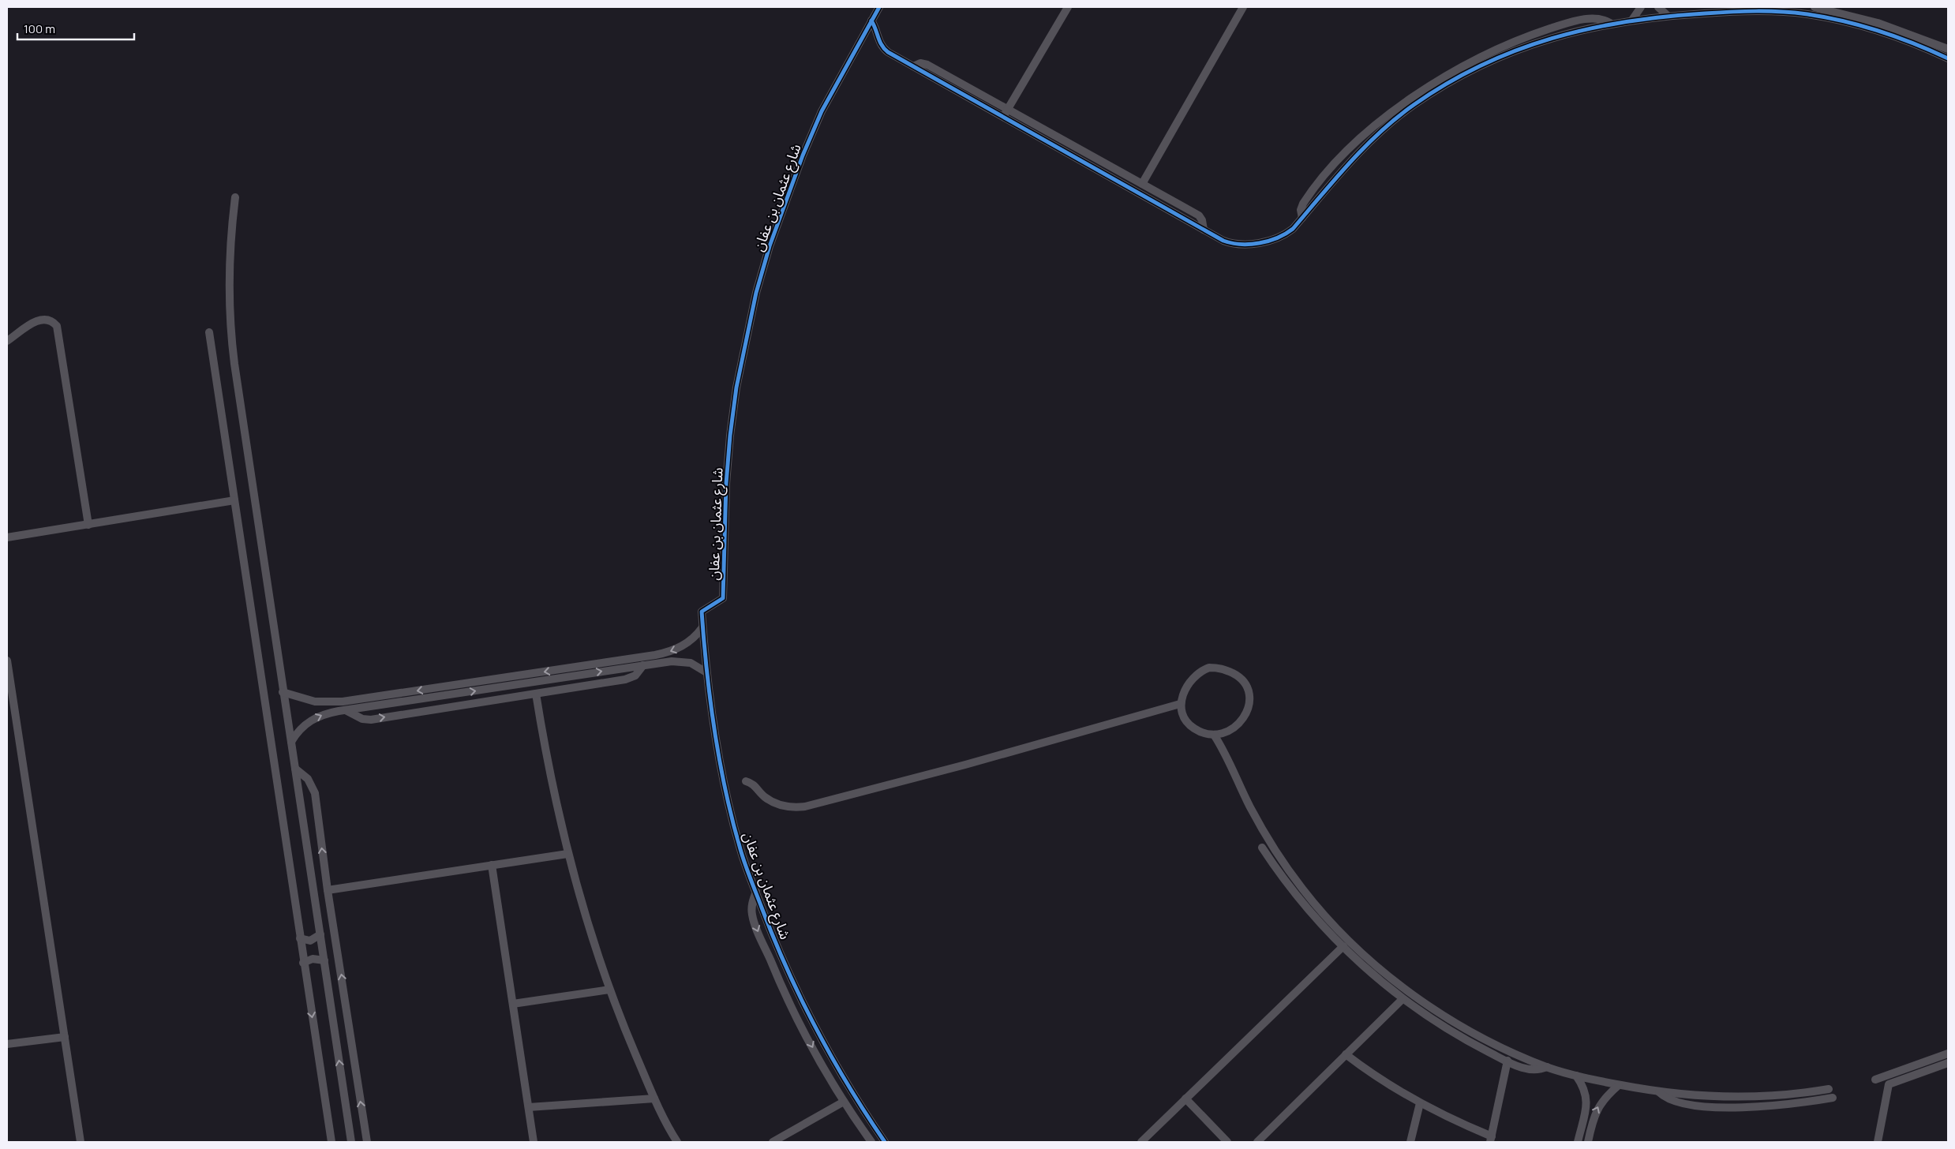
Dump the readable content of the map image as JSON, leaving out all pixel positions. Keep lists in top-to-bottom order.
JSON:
{
  "streets": {
    "street": ["شارع عثمان بن عفان"]
  },
  "scale_bar": "100 m"
}
